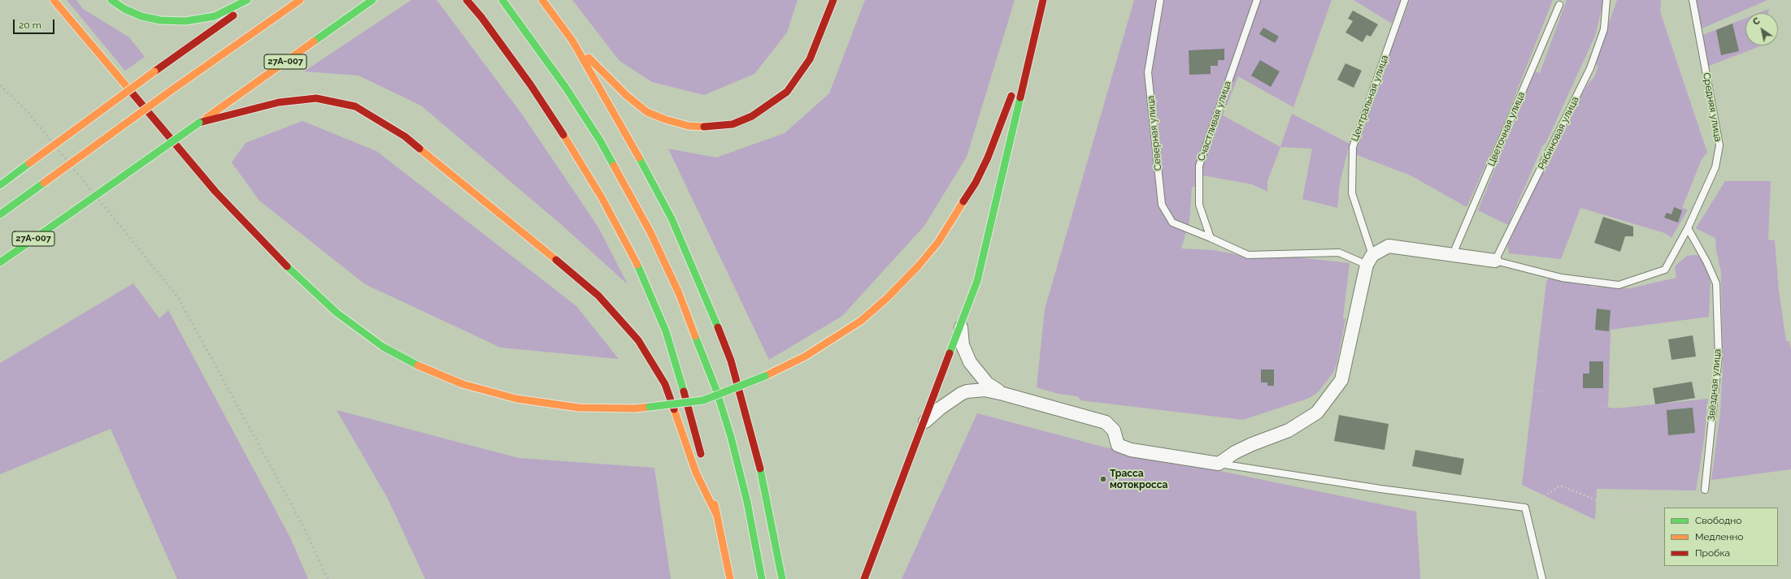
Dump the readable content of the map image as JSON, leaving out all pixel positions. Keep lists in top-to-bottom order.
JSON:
{
  "streets": {
    "highway": ["27А-007"],
    "lane": [
      "Центральная улица",
      "Средняя улица",
      "Счастливая улица",
      "Цветочная улица",
      "Северная улица",
      "Рябиновая улица",
      "Звёздная улица"
    ]
  },
  "crossings": [
    ["Средняя улица", "Рябиновая улица"],
    ["Средняя улица", "Звёздная улица"],
    ["Счастливая улица", "Северная улица"]
  ],
  "places": ["Трасса мотокросса"],
  "legend": ["Свободно", "Медленно", "Пробка"],
  "scale_bar": "20 m",
  "north": "top left"
}
